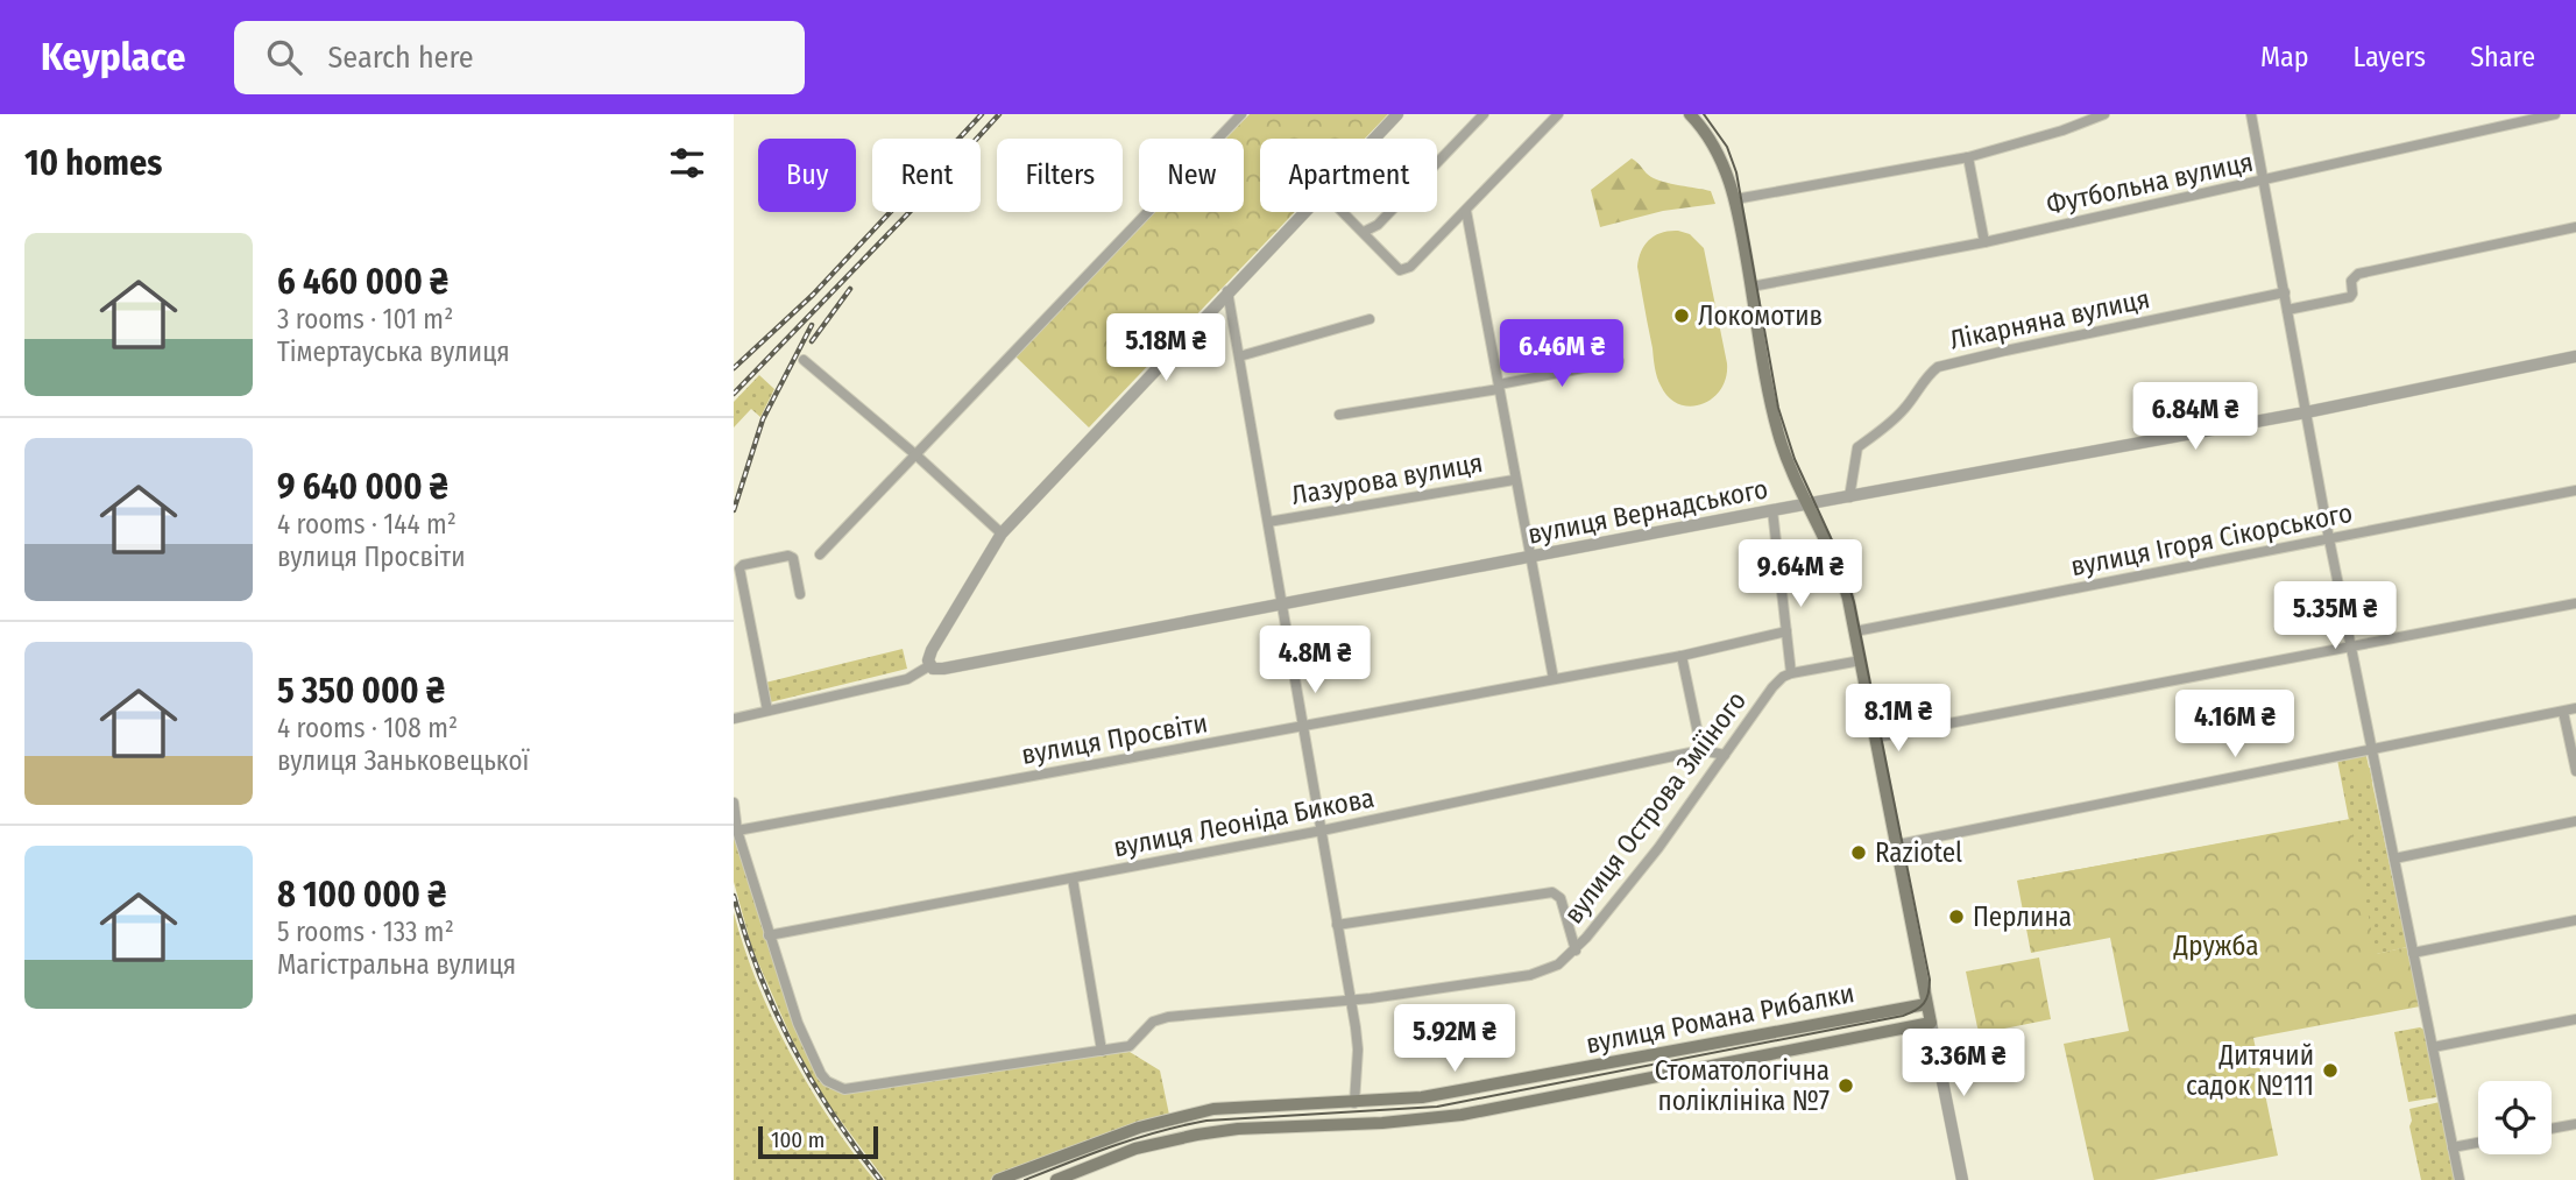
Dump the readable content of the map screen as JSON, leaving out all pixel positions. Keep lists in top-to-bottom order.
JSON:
{
  "streets": {
    "main road": ["вулиця Романа Рибалки"],
    "street": [
      "Футбольна вулиця",
      "Лікарняна вулиця",
      "Лазурова вулиця",
      "вулиця Вернадського",
      "вулиця Ігоря Сікорського",
      "вулиця Просвіти",
      "вулиця Острова Зміїного",
      "вулиця Леоніда Бикова"
    ]
  },
  "crossings": [
    ["Лікарняна вулиця", "вулиця Вернадського"],
    ["вулиця Острова Зміїного", "вулиця Леоніда Бикова"]
  ],
  "parks": ["Дружба"],
  "places": [
    "Локомотив",
    "Raziotel",
    "Перлина",
    "Дитячий садок №111",
    "Стоматологічна поліклініка №7"
  ],
  "scale_bar": "100 m",
  "page": {
    "header": "Keyplace",
    "search": "Search here",
    "nav": ["Map", "Layers", "Share"],
    "heading": "10 homes",
    "chip": [
      "Buy",
      "Rent",
      "Filters",
      "New",
      "Apartment"
    ],
    "list": [
      {
        "name": "6 460 000 ₴",
        "note": "3 rooms · 101 m² · Тімертауська вулиця"
      },
      {
        "name": "9 640 000 ₴",
        "note": "4 rooms · 144 m² · вулиця Просвіти"
      },
      {
        "name": "5 350 000 ₴",
        "note": "4 rooms · 108 m² · вулиця Заньковецької"
      },
      {
        "name": "8 100 000 ₴",
        "note": "5 rooms · 133 m² · Магістральна вулиця"
      }
    ],
    "price": [
      "5.18M ₴",
      "6.46M ₴",
      "6.84M ₴",
      "9.64M ₴",
      "5.35M ₴",
      "4.8M ₴",
      "8.1M ₴",
      "4.16M ₴",
      "5.92M ₴",
      "3.36M ₴"
    ],
    "scale": "100 m"
  }
}
